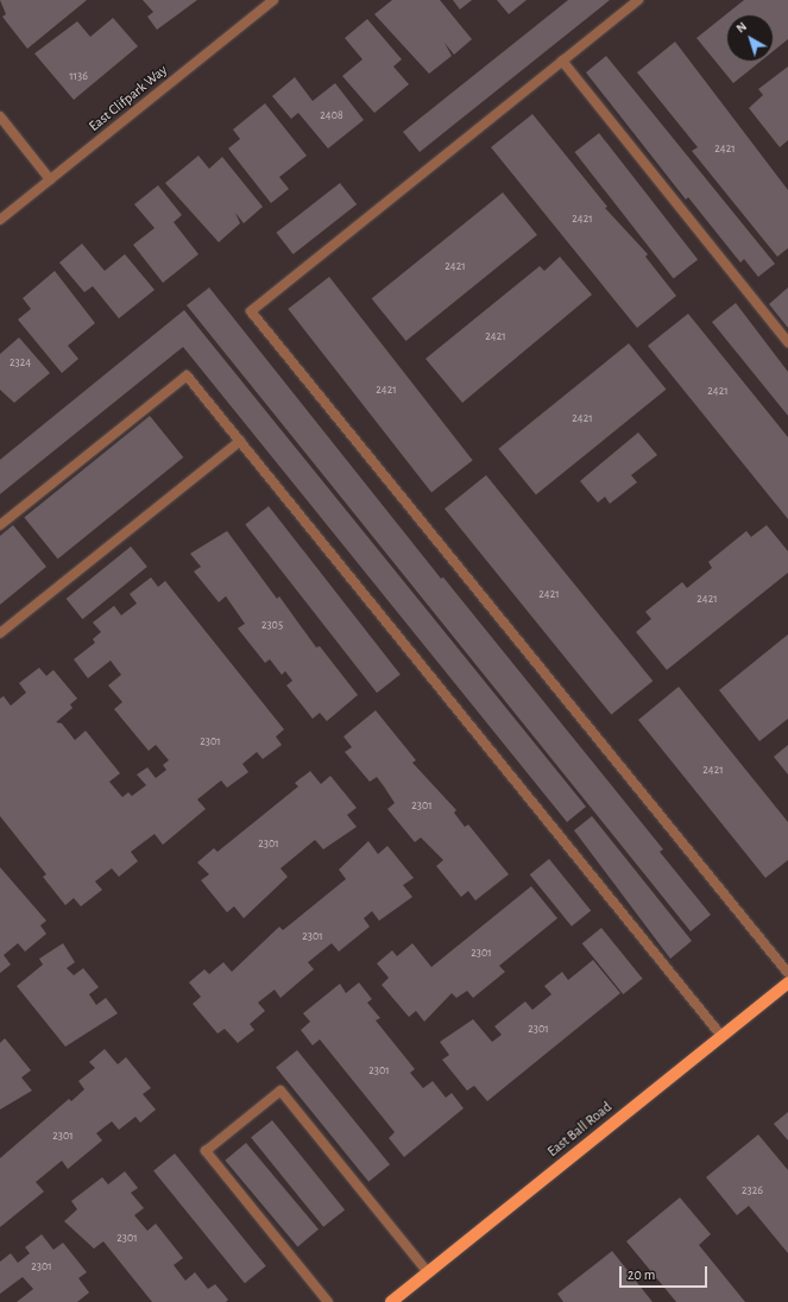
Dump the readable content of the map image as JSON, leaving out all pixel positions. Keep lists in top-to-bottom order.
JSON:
{
  "streets": {
    "main road": ["East Ball Road"],
    "street": ["East Clifpark Way"]
  },
  "house_numbers": [
    "1136",
    "2408",
    "2421",
    "2421",
    "2421",
    "2421",
    "2324",
    "2421",
    "2421",
    "2421",
    "2421",
    "2421",
    "2305",
    "2301",
    "2421",
    "2301",
    "2301",
    "2301",
    "2301",
    "2301",
    "2301",
    "2301",
    "2326",
    "2301",
    "2301"
  ],
  "scale_bar": "20 m",
  "north": "top left"
}
